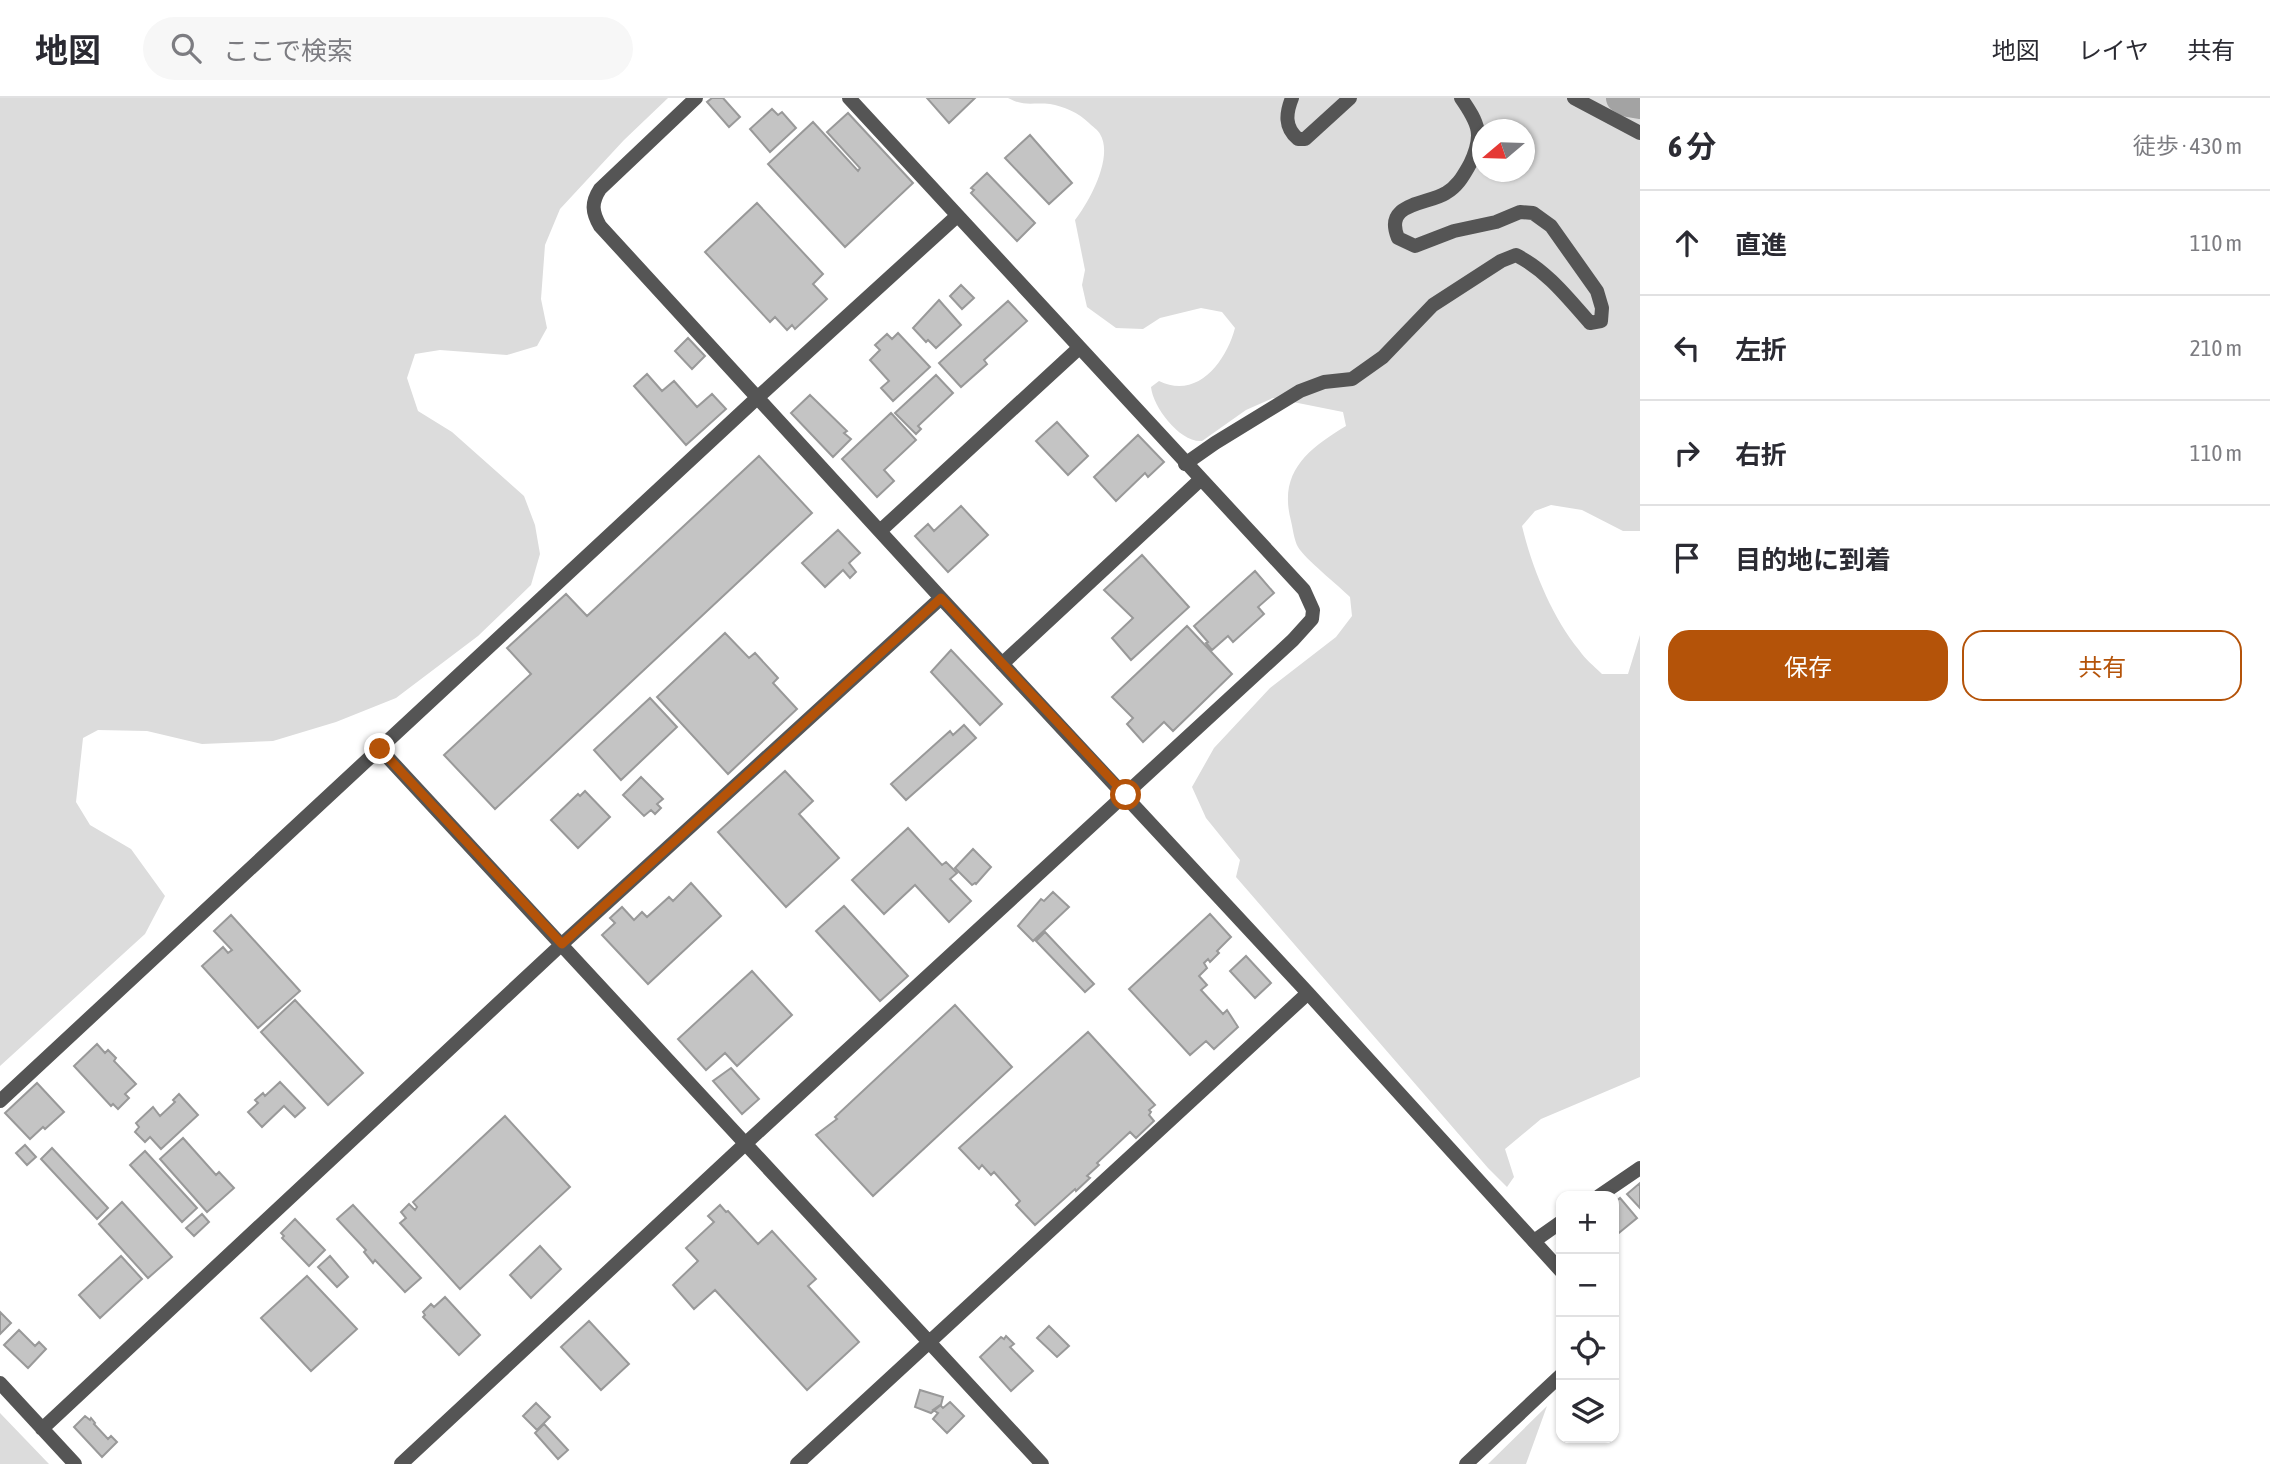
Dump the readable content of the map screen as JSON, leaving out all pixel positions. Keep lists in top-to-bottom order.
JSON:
{
  "north": "left",
  "page": {
    "header": "地図",
    "search": "ここで検索",
    "nav": ["地図", "レイヤ", "共有"],
    "heading": ["6 分", "徒歩 · 430 m"],
    "list": [
      ["直進", "110 m"],
      ["左折", "210 m"],
      ["右折", "110 m"],
      "目的地に到着"
    ],
    "buttons": ["保存", "共有"],
    "map_buttons": ["+", "−"]
  }
}
